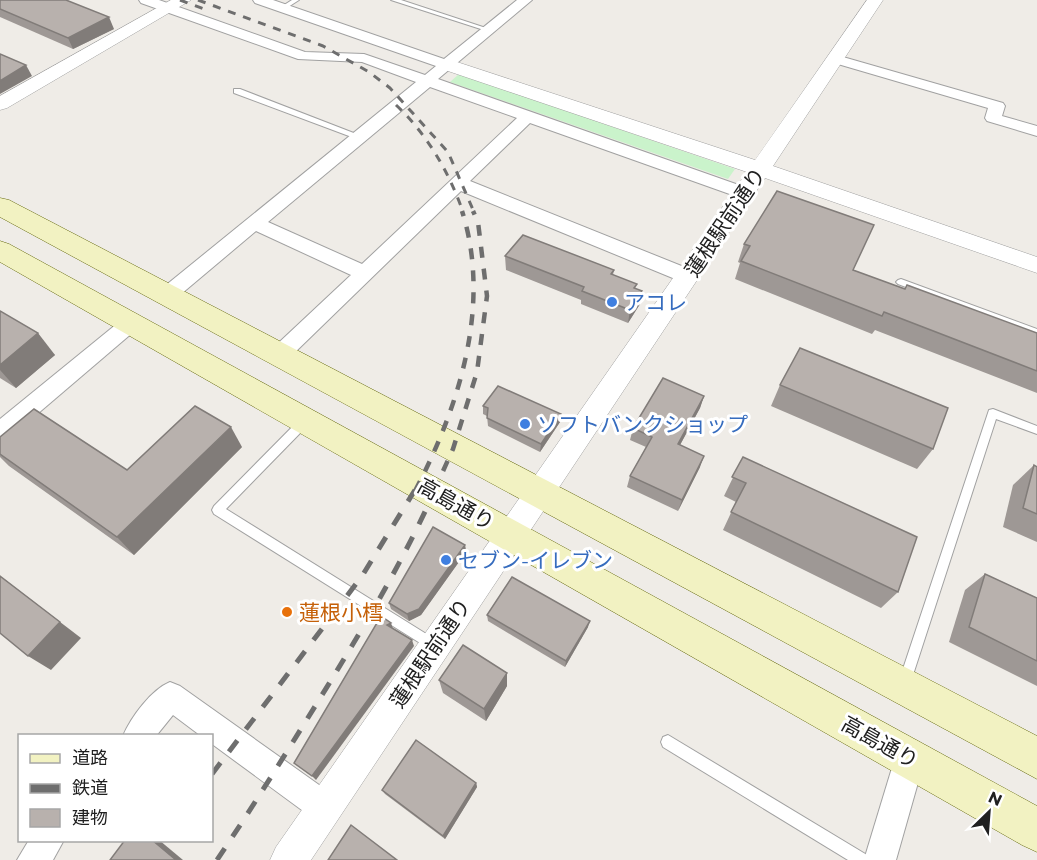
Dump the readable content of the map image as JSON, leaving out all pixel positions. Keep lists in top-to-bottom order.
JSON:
{
  "streets": {
    "main road": ["高島通り"],
    "street": ["蓮根駅前通り"]
  },
  "crossings": [
    ["蓮根駅前通り", "高島通り"]
  ],
  "places": [
    "アコレ",
    "ソフトバンクショップ",
    "セブン-イレブン",
    "蓮根小樰"
  ],
  "legend": ["道路", "鉄道", "建物"],
  "north": "top right"
}
